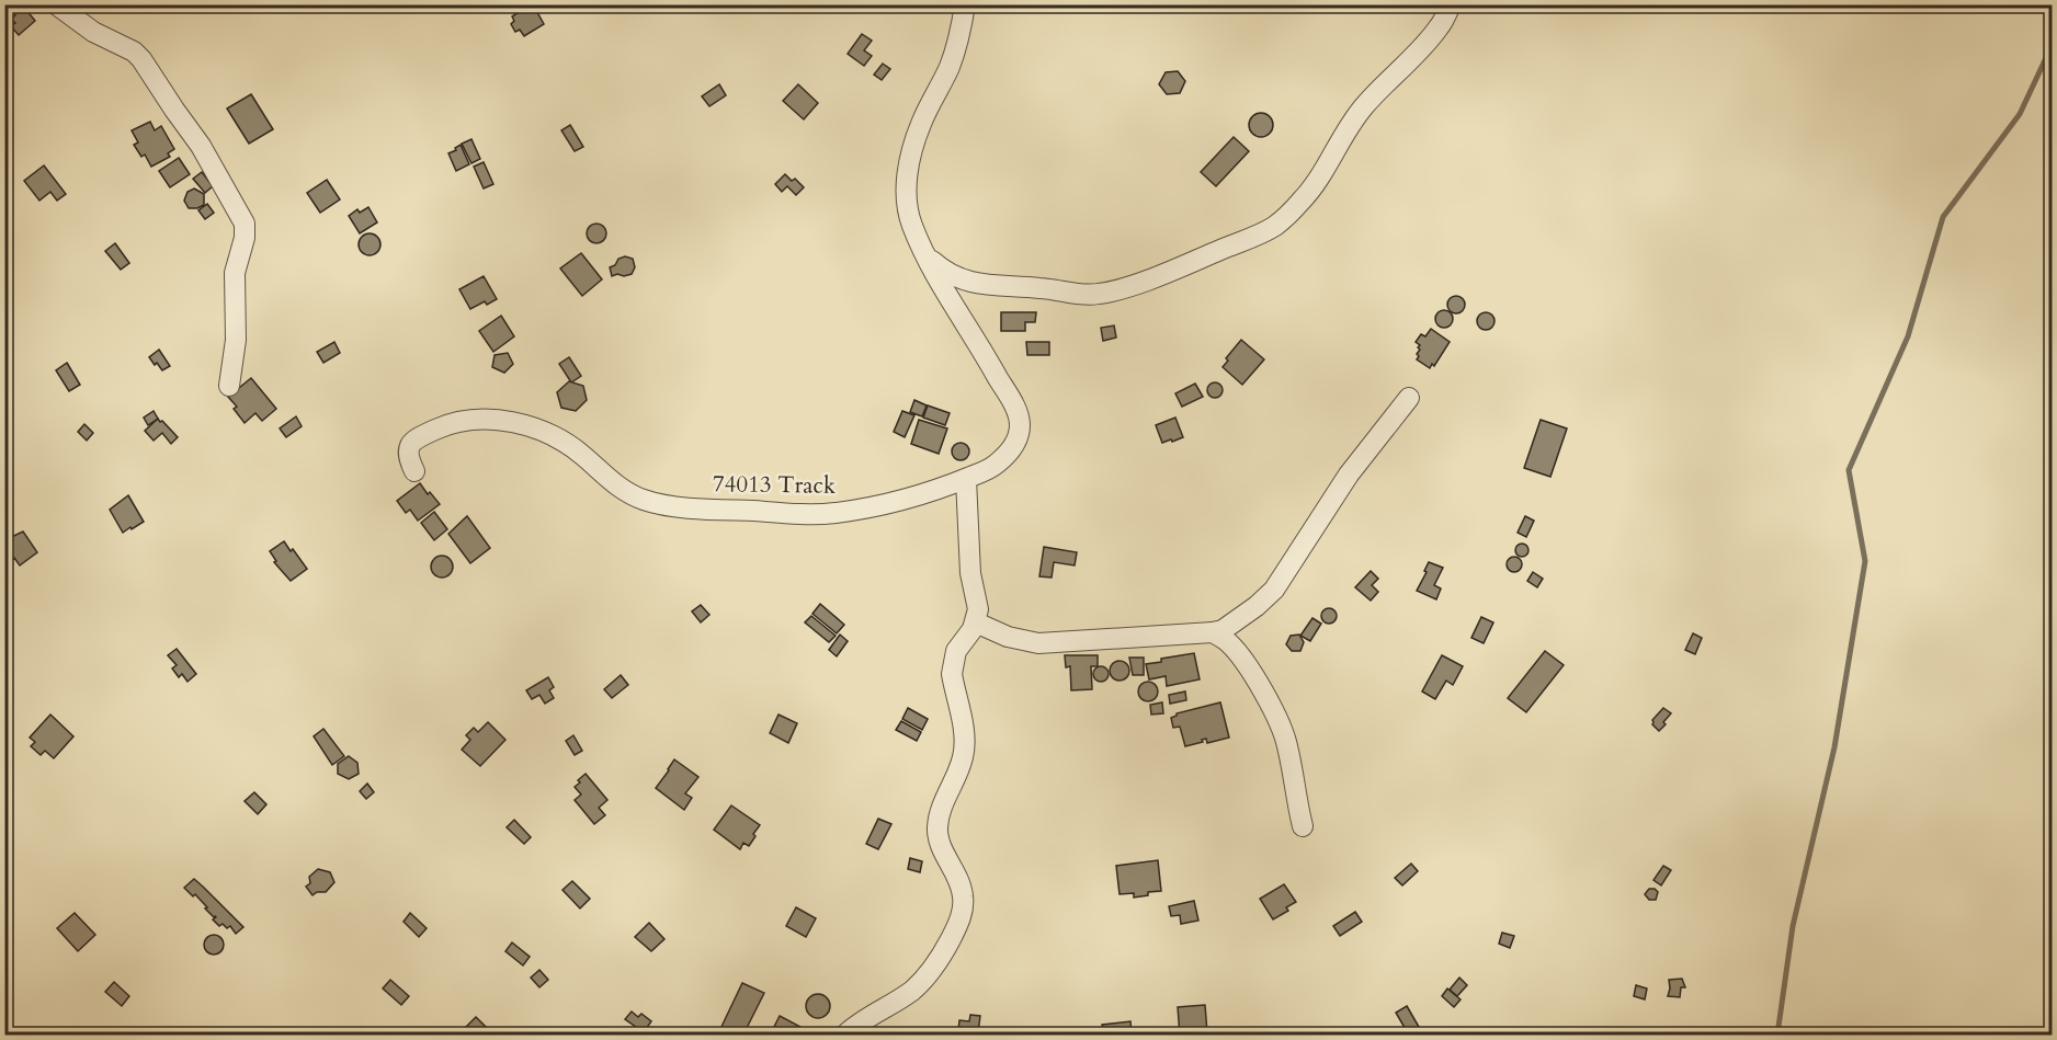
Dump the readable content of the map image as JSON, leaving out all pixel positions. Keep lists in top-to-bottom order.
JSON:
{
  "streets": {
    "street": ["74013 Track"]
  }
}
